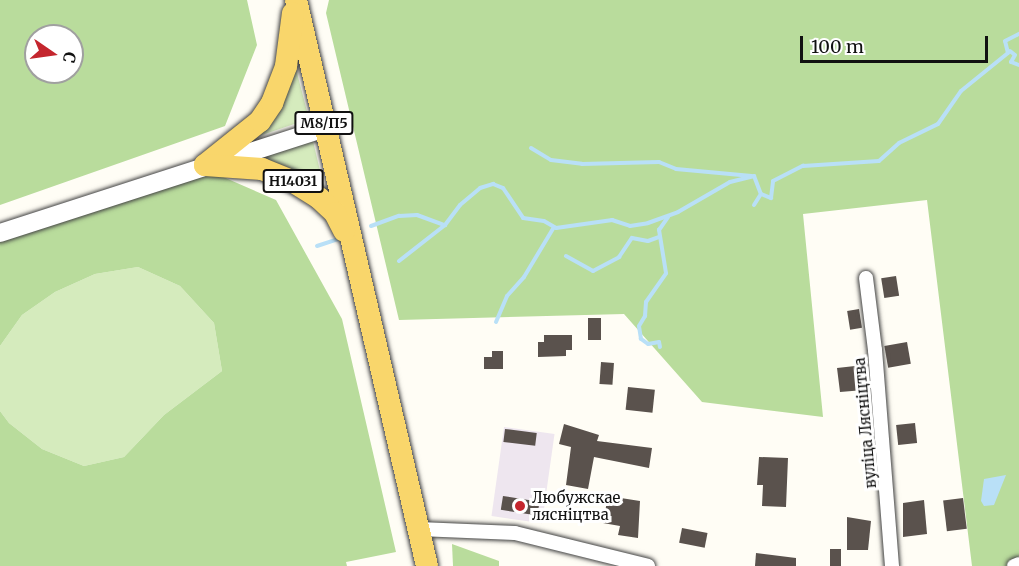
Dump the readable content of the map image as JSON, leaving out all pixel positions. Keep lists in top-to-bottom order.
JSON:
{
  "streets": {
    "main road": ["М8/П5", "Н14031"],
    "street": ["вуліца Лясніцтва"]
  },
  "crossings": [
    ["М8/П5", "Н14031"]
  ],
  "places": ["Любужскае лясніцтва"],
  "scale_bar": "100 m",
  "north": "right"
}
